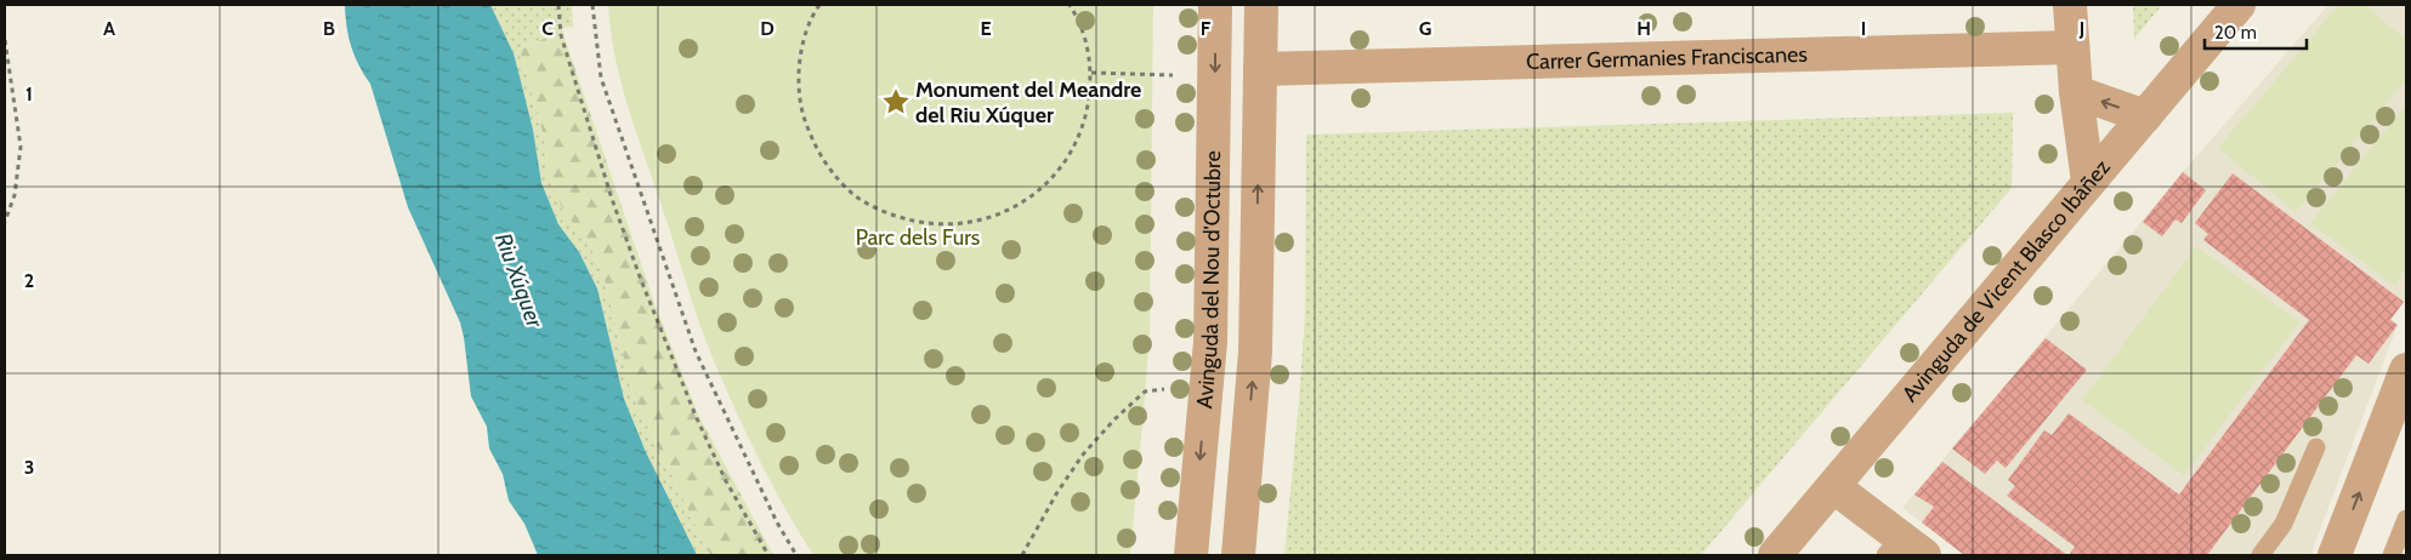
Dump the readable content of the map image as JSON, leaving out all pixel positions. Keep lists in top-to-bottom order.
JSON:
{
  "streets": {
    "street": ["Carrer Germanies Franciscanes", "Avinguda del Nou d'Octubre", "Avinguda de Vicent Blasco Ibáñez"]
  },
  "water": ["Riu Xúquer"],
  "parks": ["Parc dels Furs"],
  "places": {
    "place": ["Monument del Meandre del Riu Xúquer"]
  },
  "scale_bar": "20 m",
  "grid": {
    "columns": [
      "A",
      "B",
      "C",
      "D",
      "E",
      "F",
      "G",
      "H",
      "I",
      "J"
    ],
    "rows": ["1", "2", "3"]
  }
}
